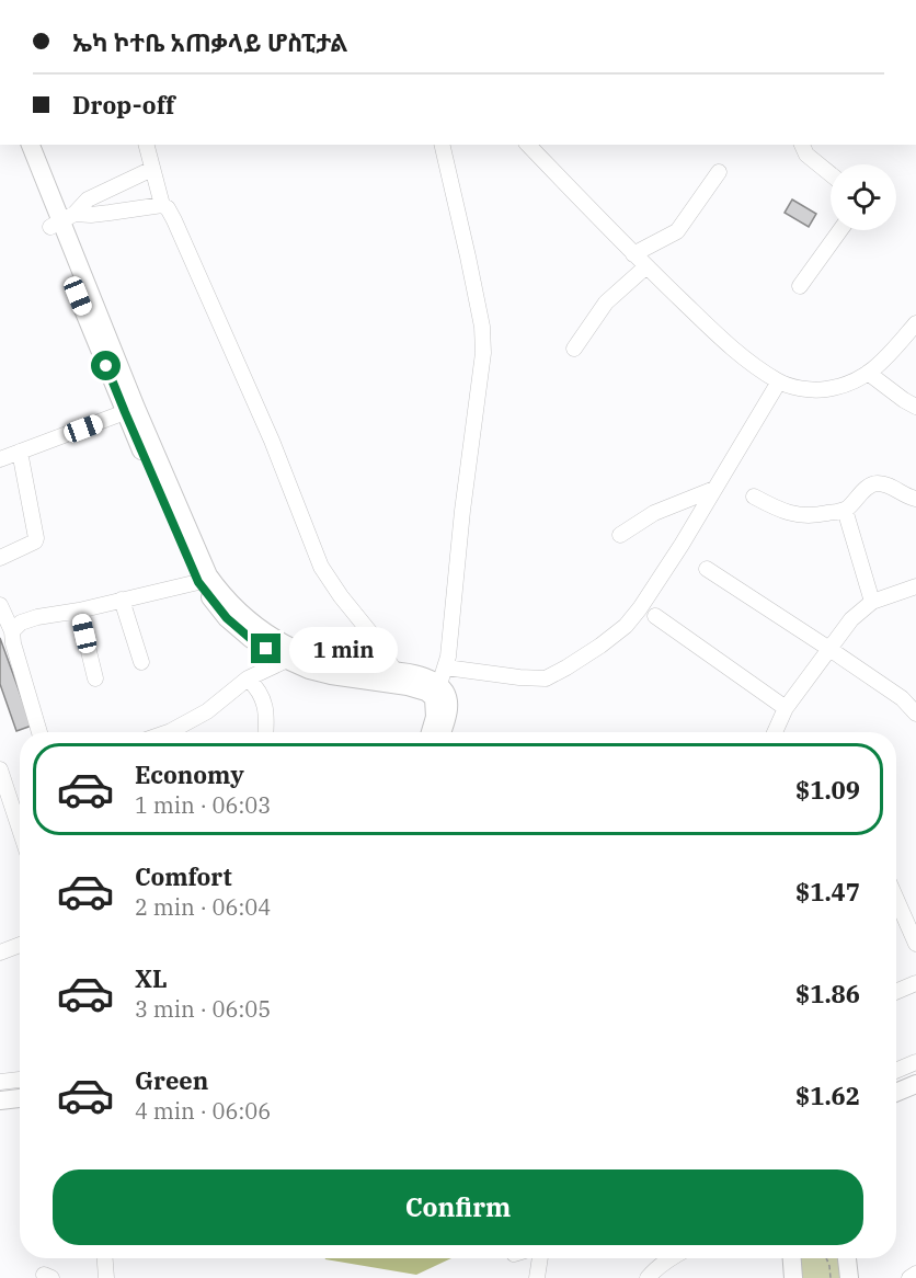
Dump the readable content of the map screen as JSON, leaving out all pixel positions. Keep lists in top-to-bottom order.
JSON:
{
  "page": {
    "banner": ["ኤካ ኮተቤ አጠቃላይ ሆስፒታል", "Drop-off"],
    "bubble": "1 min",
    "list": [
      {
        "name": "Economy",
        "note": "1 min · 06:03",
        "value": "$1.09"
      },
      {
        "name": "Comfort",
        "note": "2 min · 06:04",
        "value": "$1.47"
      },
      {
        "name": "XL",
        "note": "3 min · 06:05",
        "value": "$1.86"
      },
      {
        "name": "Green",
        "note": "4 min · 06:06",
        "value": "$1.62"
      }
    ],
    "buttons": "Confirm"
  }
}
